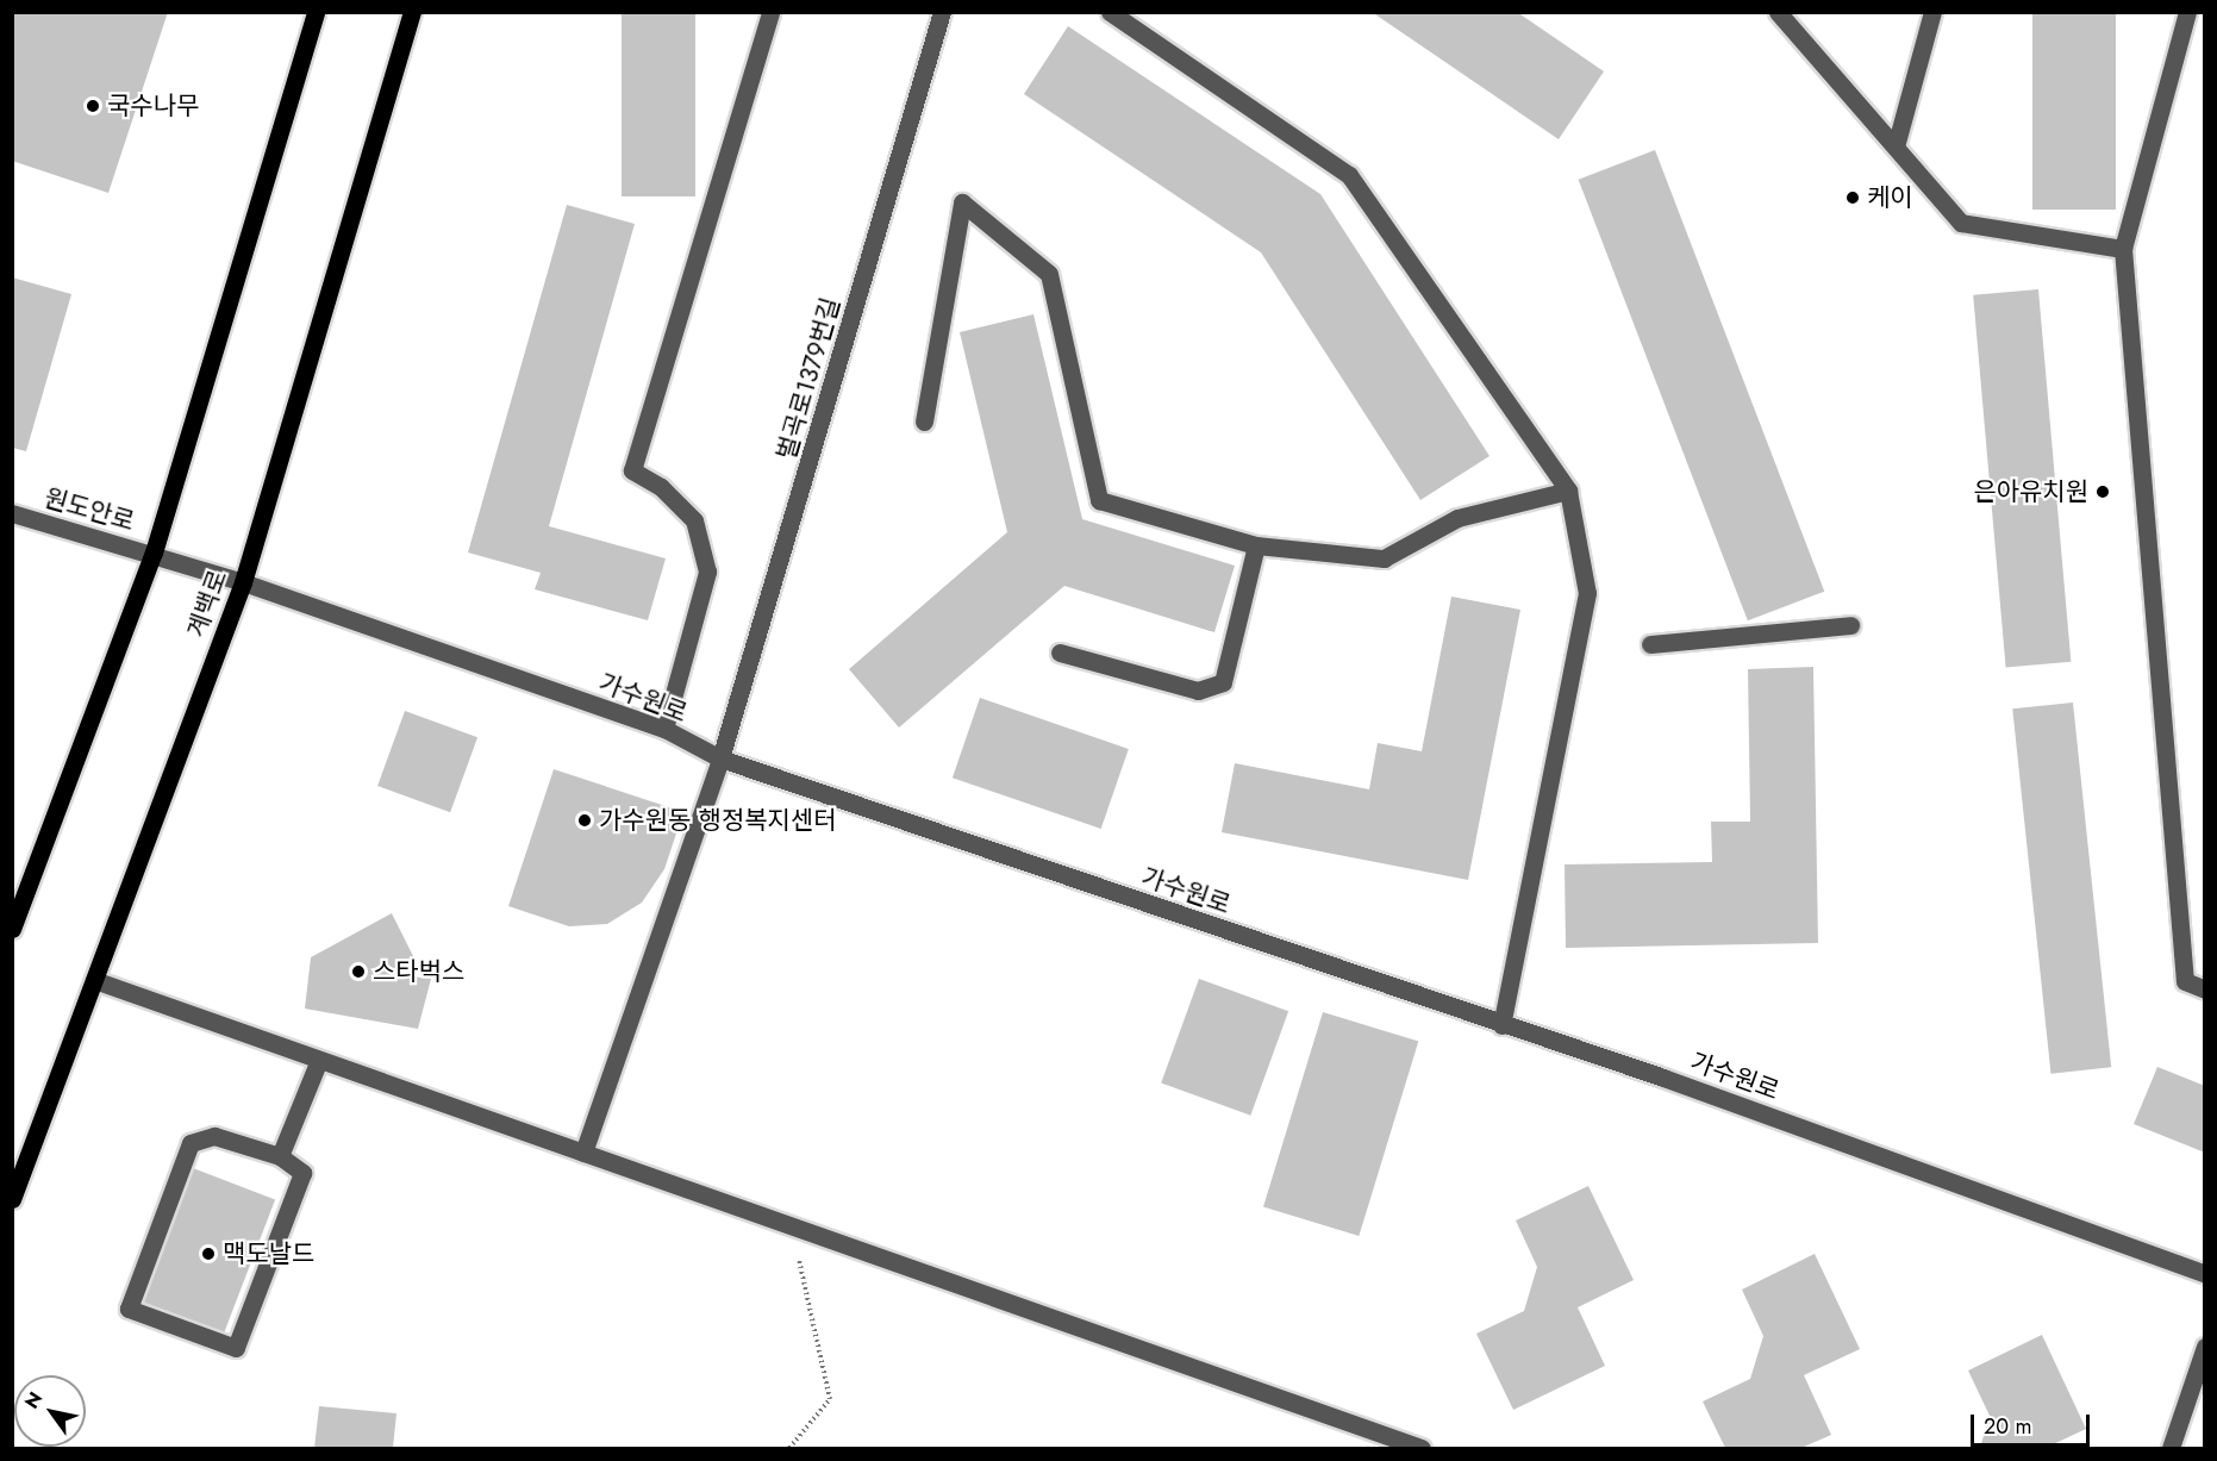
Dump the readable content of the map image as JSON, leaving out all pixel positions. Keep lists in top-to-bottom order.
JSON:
{
  "streets": {
    "main road": ["계백로"],
    "street": ["벌곡로1379번길", "원도안로", "가수원로"]
  },
  "crossings": [
    ["벌곡로1379번길", "가수원로"],
    ["원도안로", "가수원로"],
    ["계백로", "가수원로"]
  ],
  "places": [
    "국수나무",
    "케이",
    "은아유치원",
    "가수원동 행정복지센터",
    "스타벅스",
    "맥도날드"
  ],
  "scale_bar": "20 m",
  "north": "top left"
}
